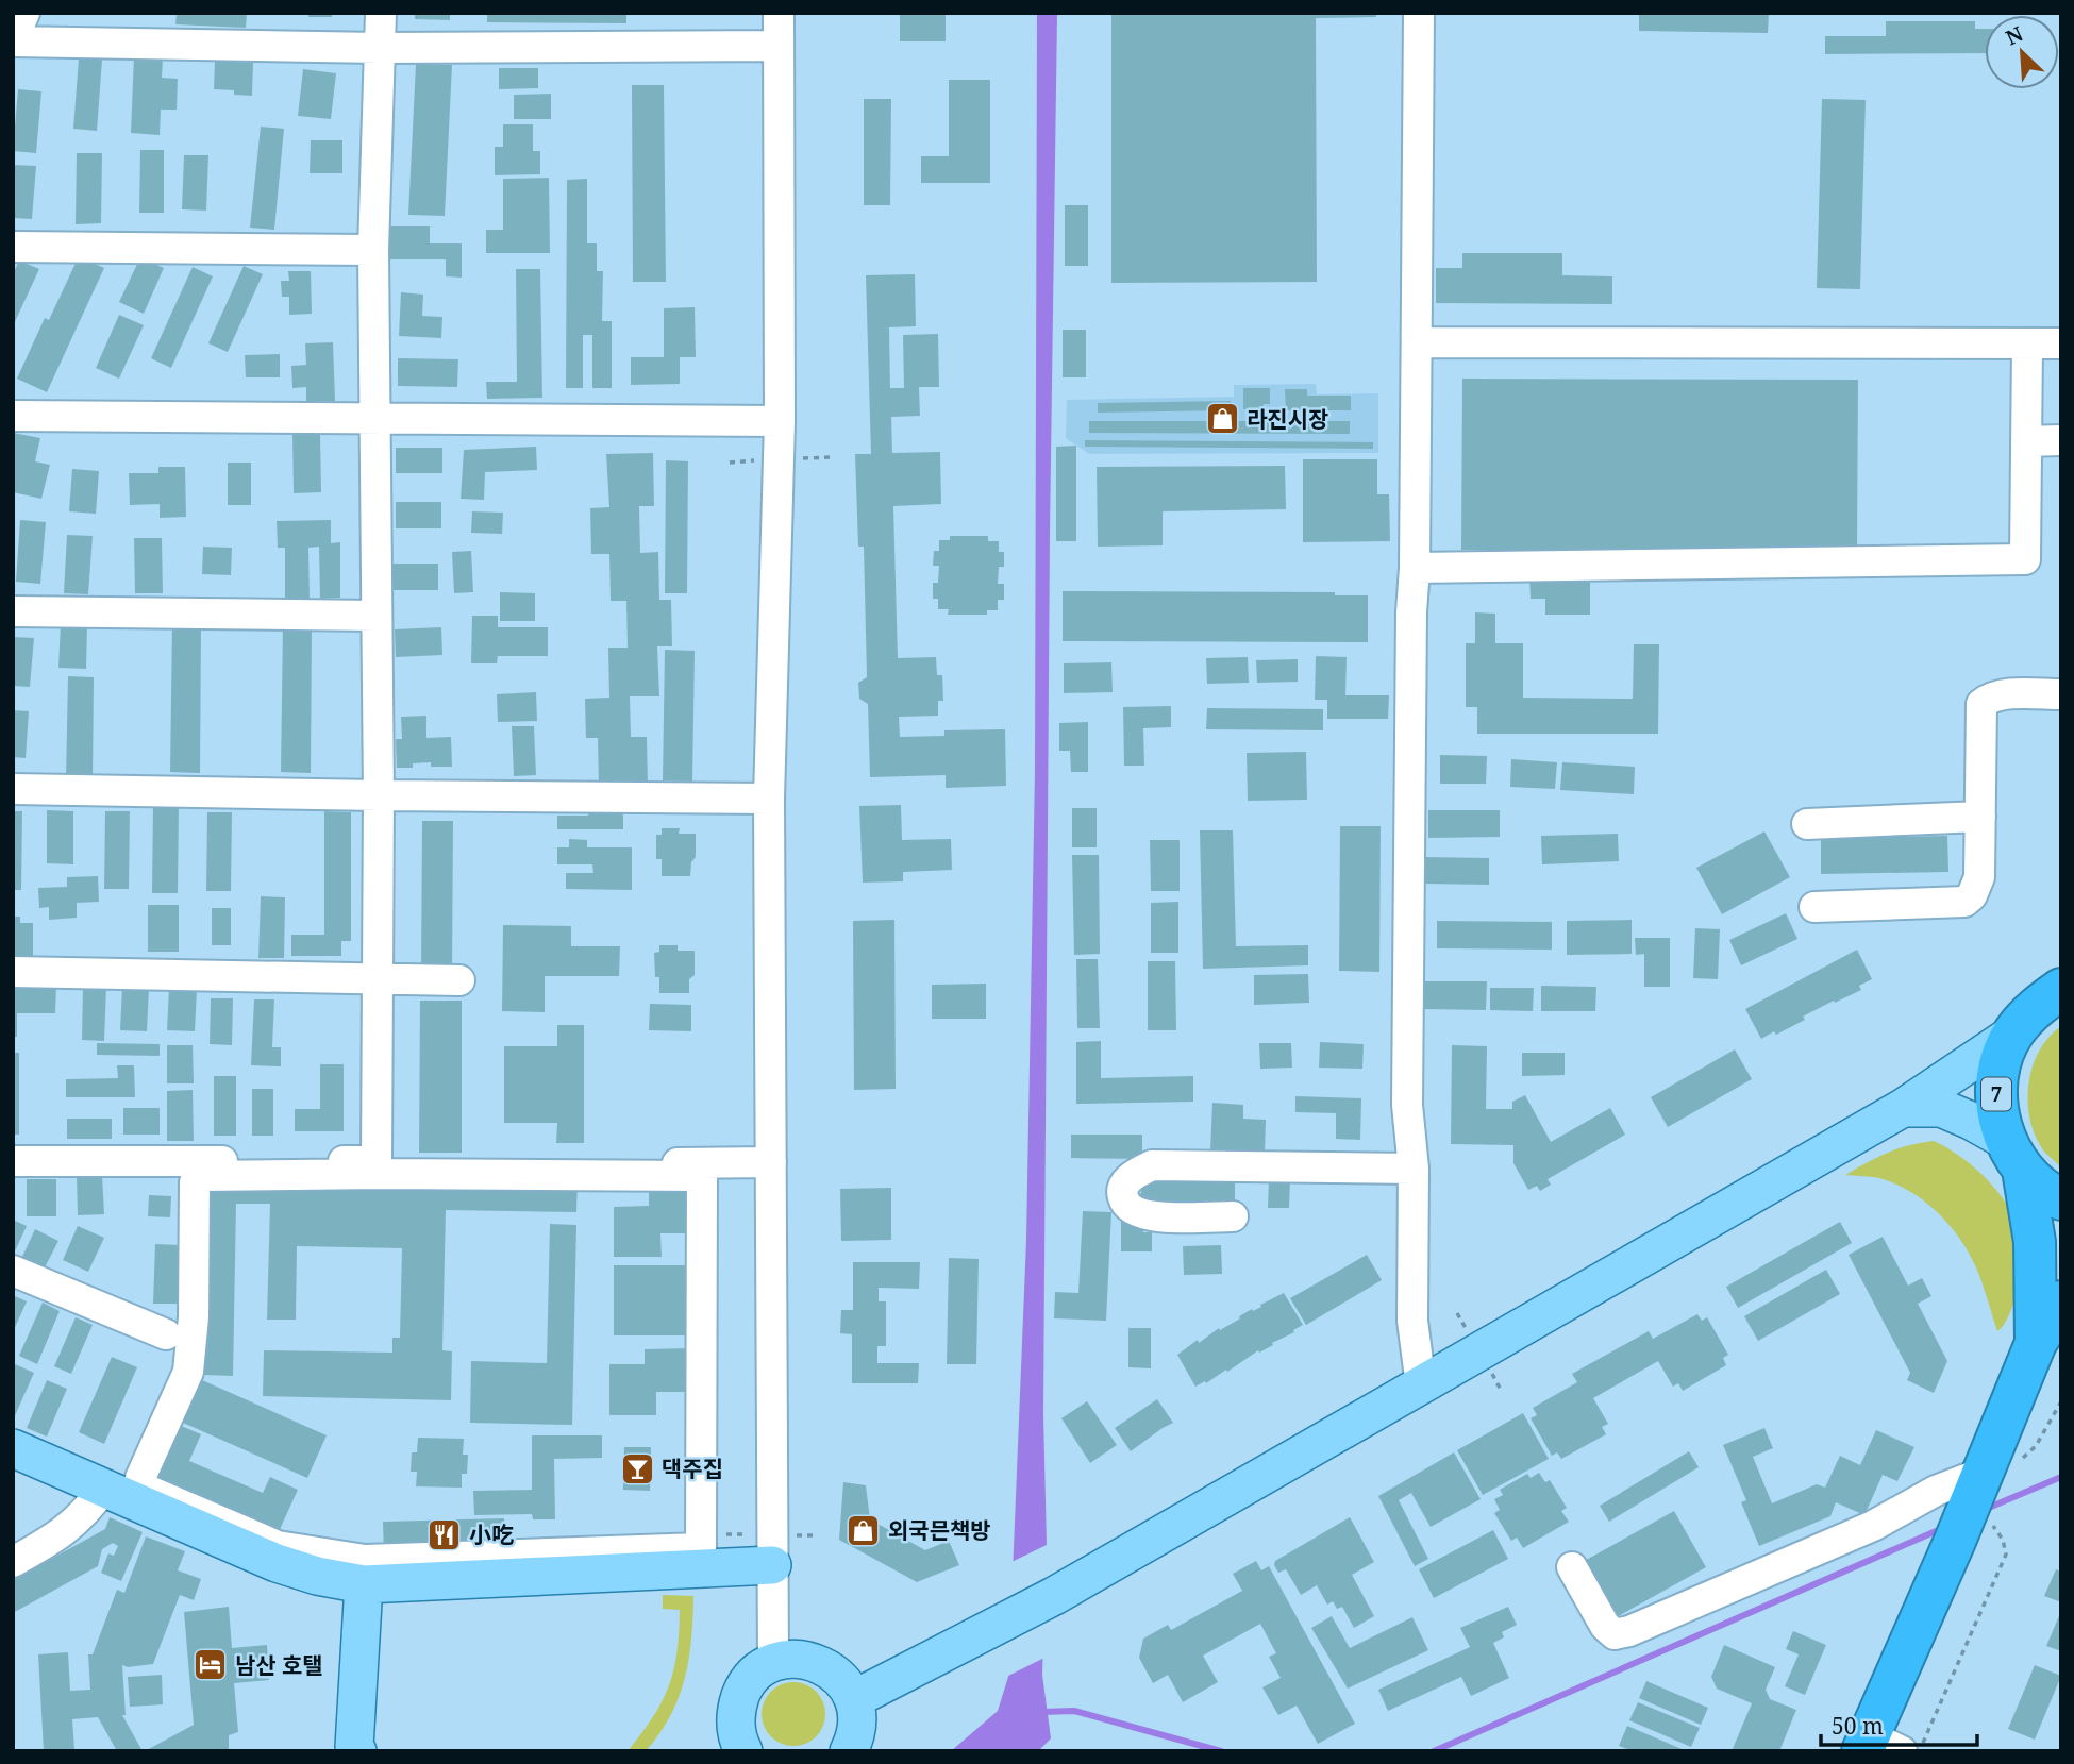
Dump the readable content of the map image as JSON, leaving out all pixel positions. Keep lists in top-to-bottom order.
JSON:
{
  "streets": {
    "highway": ["7"]
  },
  "places": {
    "shop": ["라진시장", "외국믄책방"],
    "bar": ["댁주집"],
    "restaurant": ["小吃"],
    "hotel": ["남산 호탤"]
  },
  "scale_bar": "50 m",
  "north": "top left"
}
